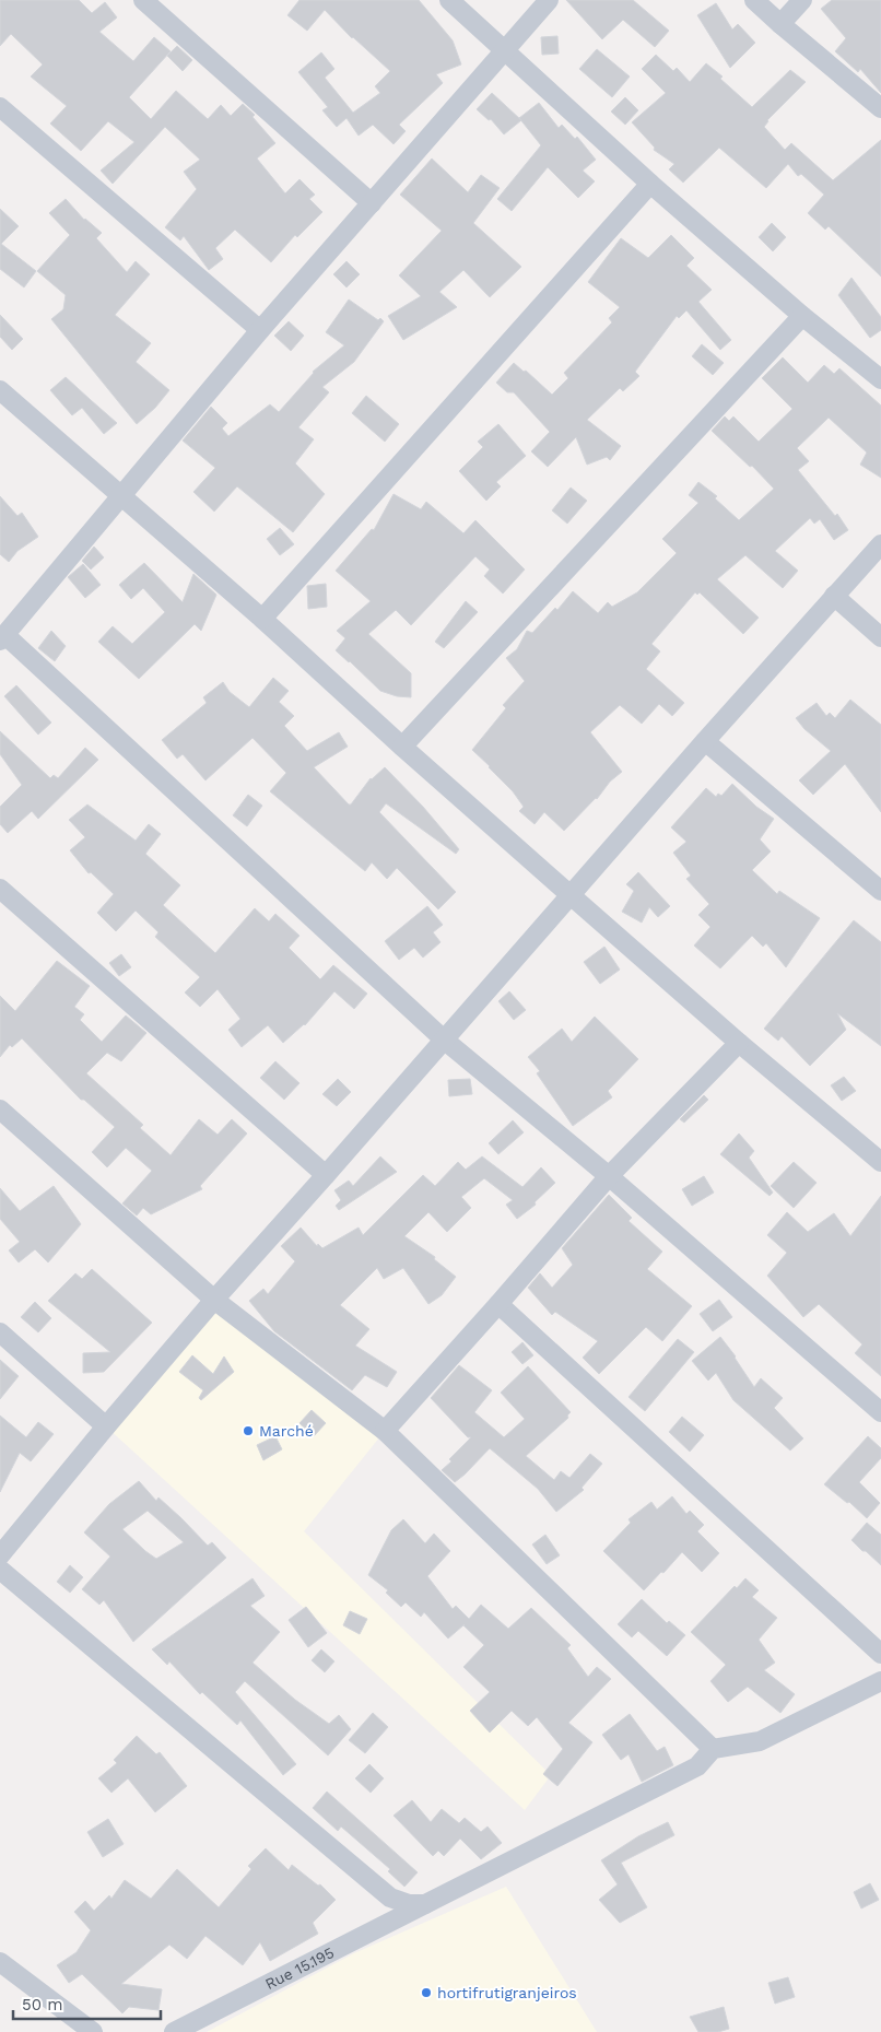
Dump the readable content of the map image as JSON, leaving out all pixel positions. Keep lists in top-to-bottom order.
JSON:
{
  "streets": {
    "street": ["Rue 15.195"]
  },
  "places": ["Marché", "hortifrutigranjeiros"],
  "scale_bar": "50 m"
}
